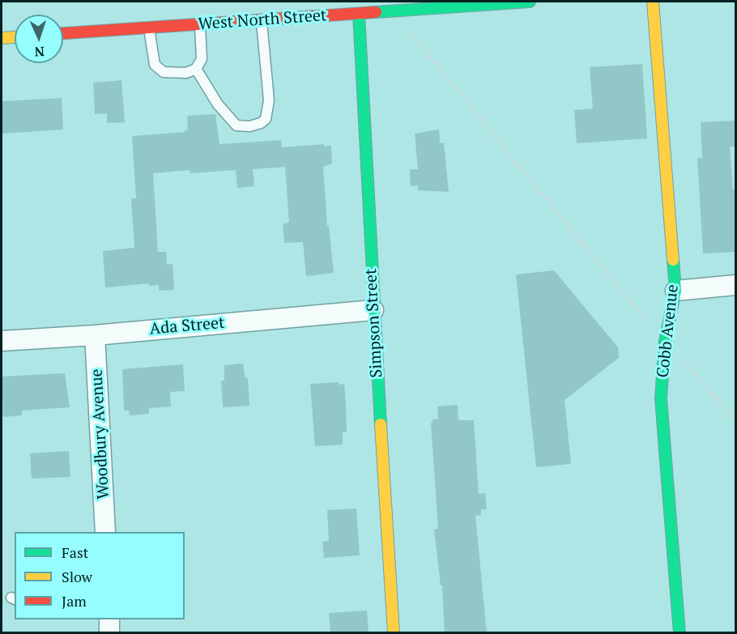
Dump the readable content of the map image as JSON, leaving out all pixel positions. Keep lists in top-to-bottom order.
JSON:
{
  "streets": {
    "street": [
      "West North Street",
      "Simpson Street",
      "Ada Street",
      "Cobb Avenue",
      "Woodbury Avenue"
    ]
  },
  "crossings": [
    ["West North Street", "Simpson Street"],
    ["Simpson Street", "Ada Street"],
    ["Ada Street", "Woodbury Avenue"]
  ],
  "legend": ["Fast", "Slow", "Jam"],
  "north": "bottom"
}
